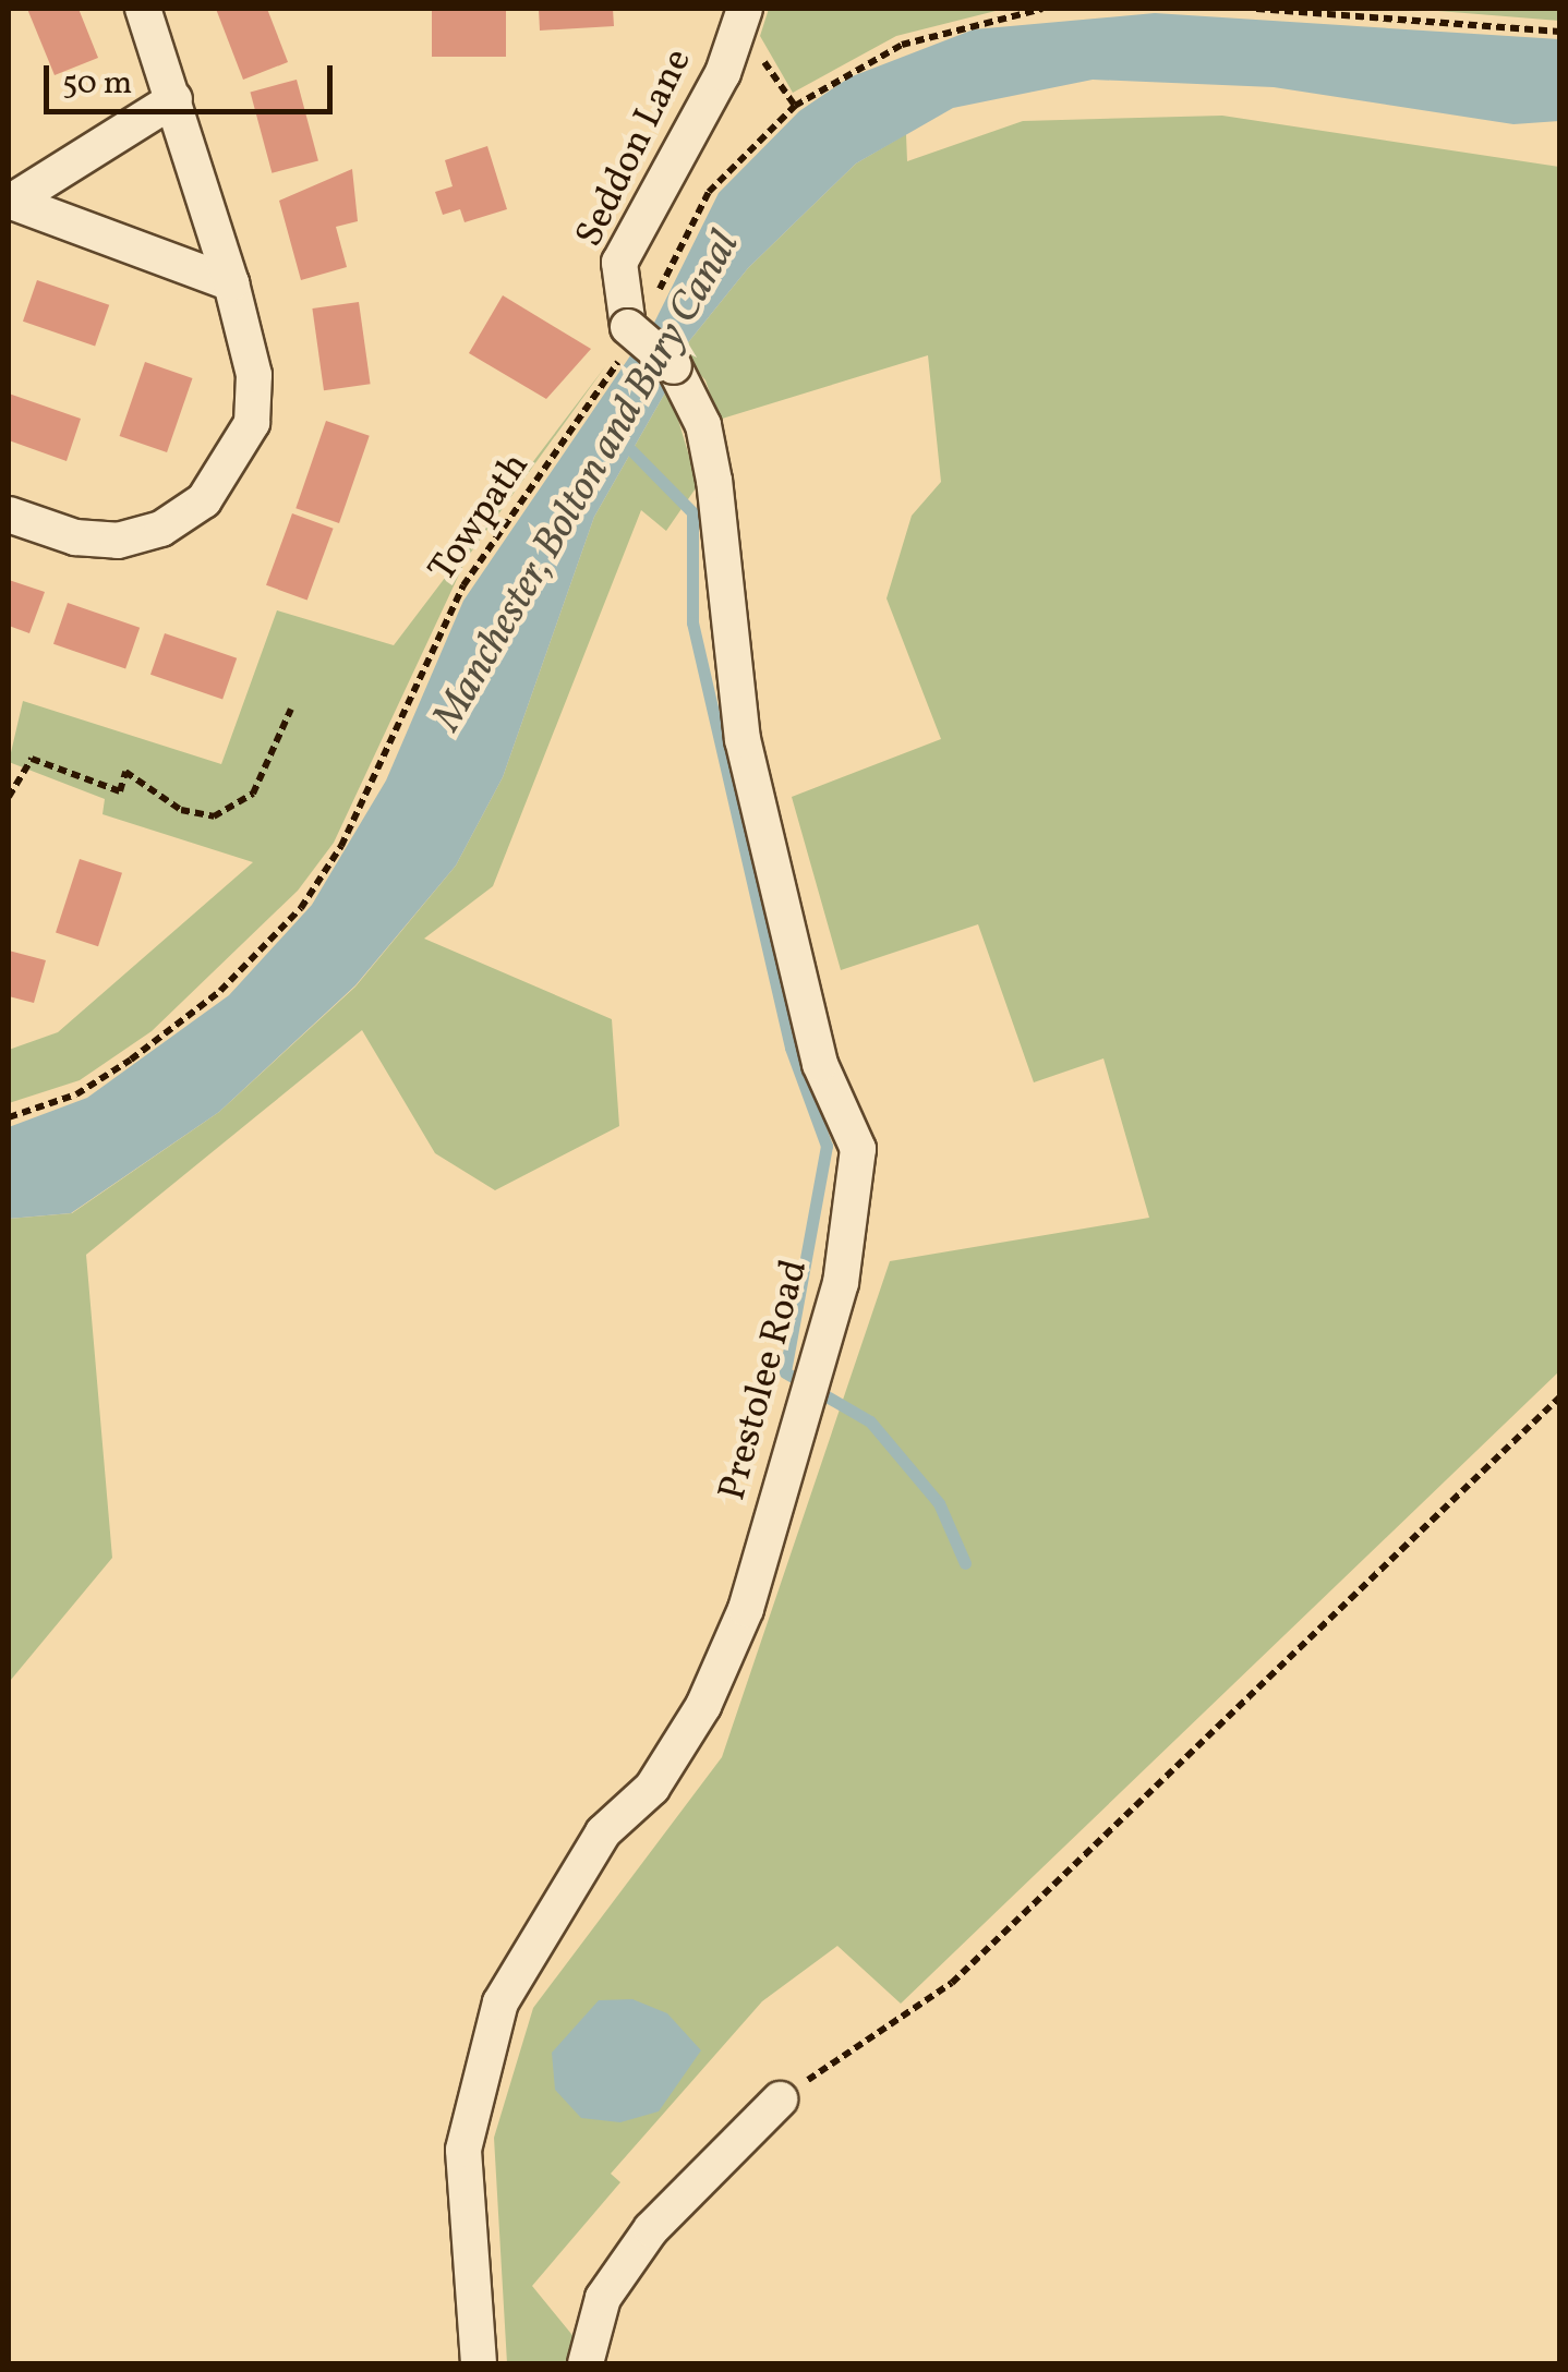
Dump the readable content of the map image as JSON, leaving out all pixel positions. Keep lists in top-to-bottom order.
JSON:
{
  "streets": {
    "street": ["Seddon Lane", "Prestolee Road"],
    "path": ["Towpath"]
  },
  "crossings": [
    ["Seddon Lane", "Towpath"],
    ["Seddon Lane", "Prestolee Road"],
    ["Towpath", "Prestolee Road"]
  ],
  "water": ["Manchester, Bolton and Bury Canal"],
  "scale_bar": "50 m"
}
